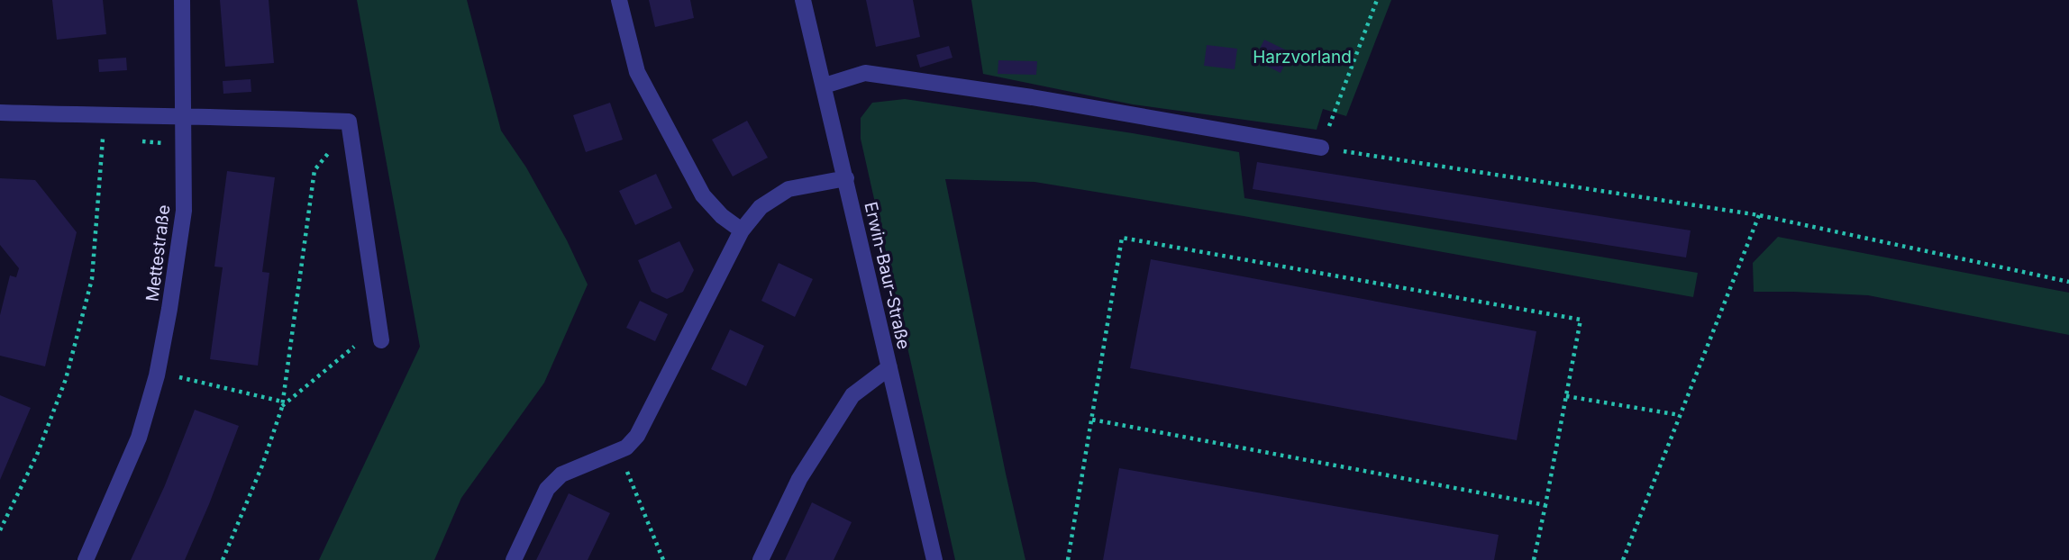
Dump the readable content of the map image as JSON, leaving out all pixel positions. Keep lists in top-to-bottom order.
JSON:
{
  "streets": {
    "street": ["Mettestraße", "Erwin-Baur-Straße"]
  },
  "parks": ["Harzvorland"]
}
